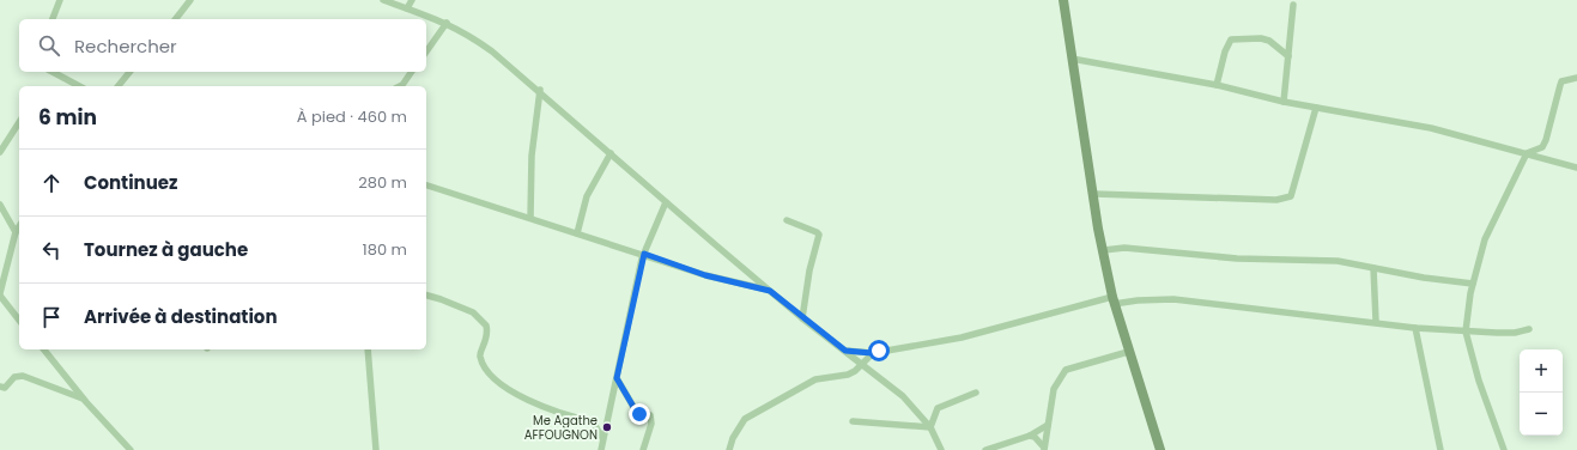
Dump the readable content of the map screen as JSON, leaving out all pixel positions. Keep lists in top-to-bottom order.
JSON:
{
  "places": ["Me Agathe AFFOUGNON"],
  "page": {
    "search": "Rechercher",
    "heading": ["6 min", "À pied · 460 m"],
    "list": [
      ["Continuez", "280 m"],
      ["Tournez à gauche", "180 m"],
      "Arrivée à destination"
    ],
    "map_buttons": ["+", "−"]
  }
}
